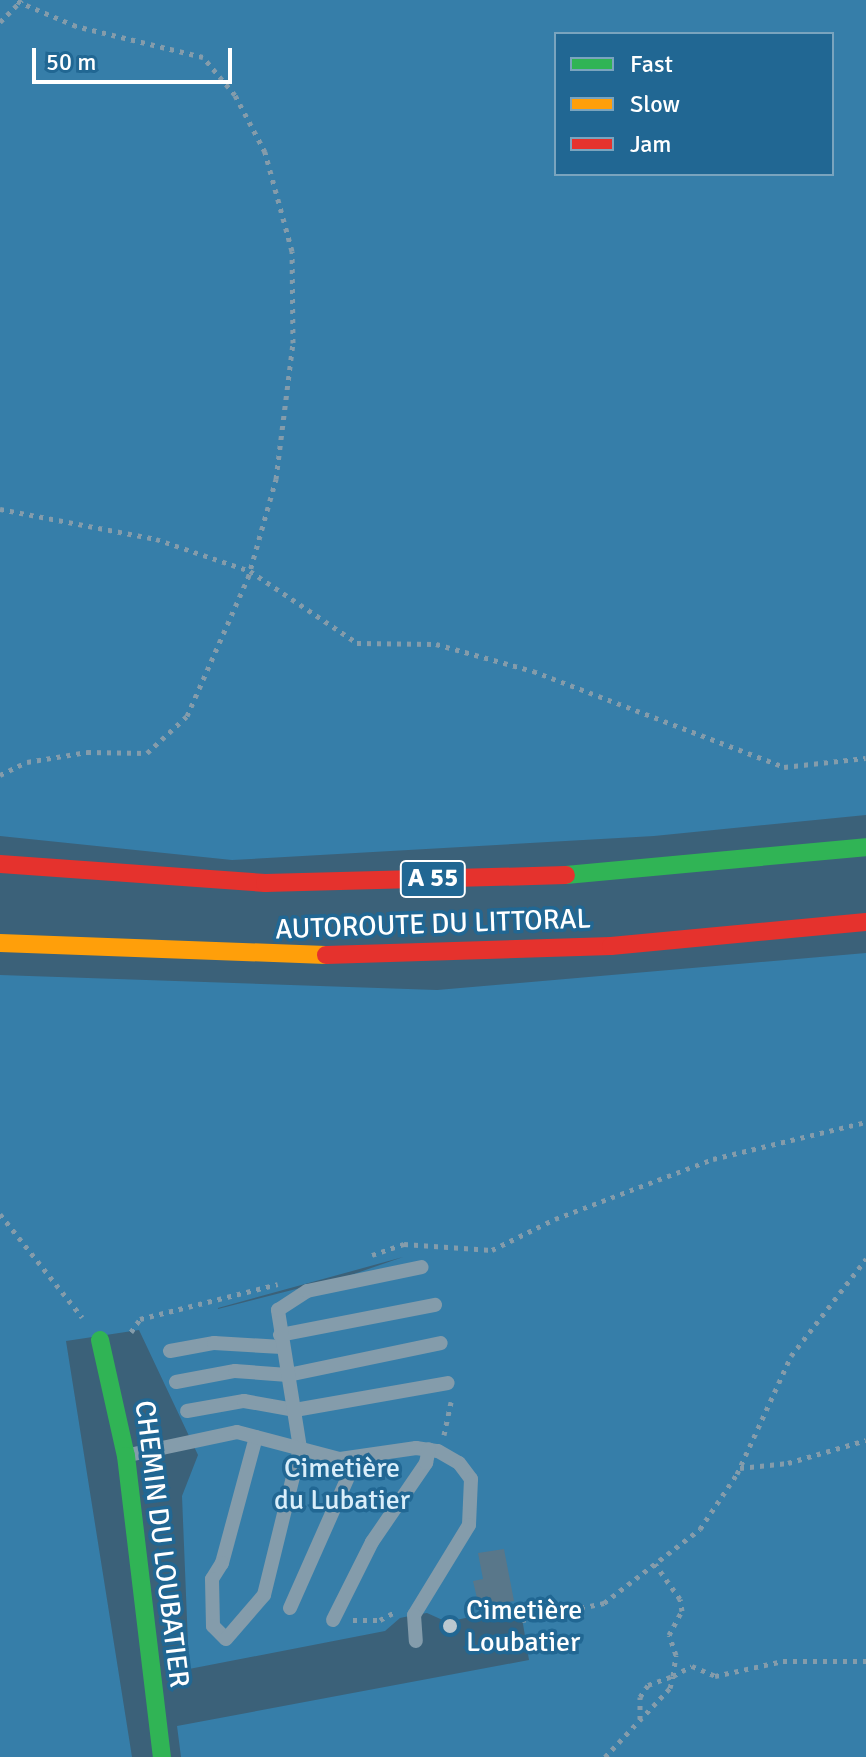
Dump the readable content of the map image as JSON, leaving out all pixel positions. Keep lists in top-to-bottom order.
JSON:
{
  "streets": {
    "main road": ["A 55", "AUTOROUTE DU LITTORAL", "CHEMIN DU LOUBATIER"]
  },
  "parks": ["Cimetière du Lubatier"],
  "places": ["Cimetière Loubatier"],
  "legend": ["Fast", "Slow", "Jam"],
  "scale_bar": "50 m"
}
